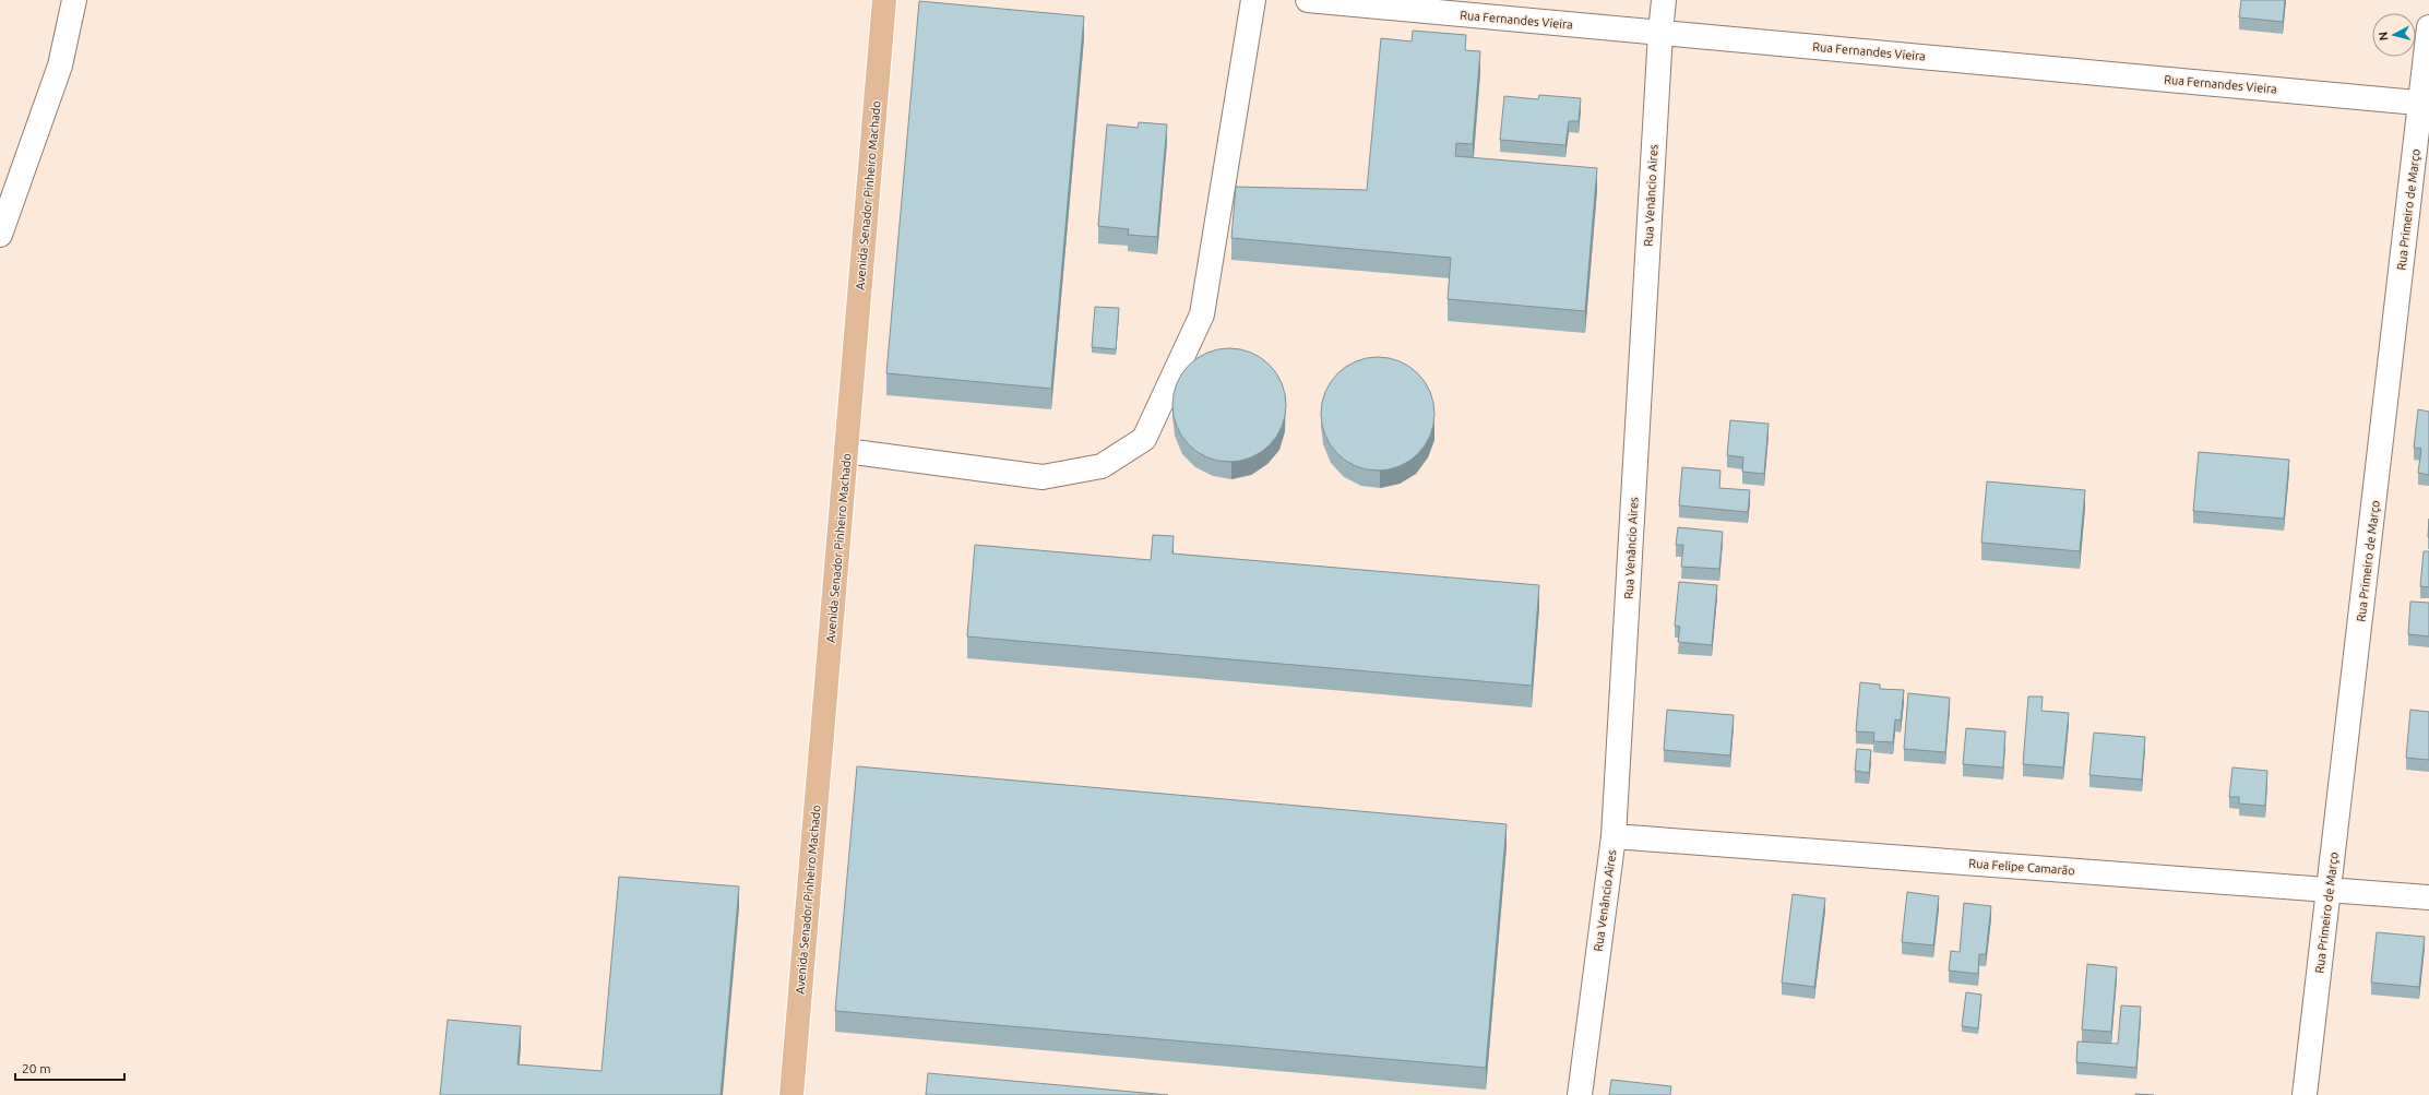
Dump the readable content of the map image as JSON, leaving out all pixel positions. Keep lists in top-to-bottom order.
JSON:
{
  "streets": {
    "main road": ["Avenida Senador Pinheiro Machado"],
    "street": [
      "Rua Fernandes Vieira",
      "Rua Venâncio Aires",
      "Rua Primeiro de Março",
      "Rua Felipe Camarão"
    ]
  },
  "crossings": [
    ["Rua Fernandes Vieira", "Rua Venâncio Aires"],
    ["Rua Fernandes Vieira", "Rua Primeiro de Março"],
    ["Rua Venâncio Aires", "Rua Felipe Camarão"],
    ["Rua Primeiro de Março", "Rua Felipe Camarão"]
  ],
  "scale_bar": "20 m",
  "north": "left"
}
